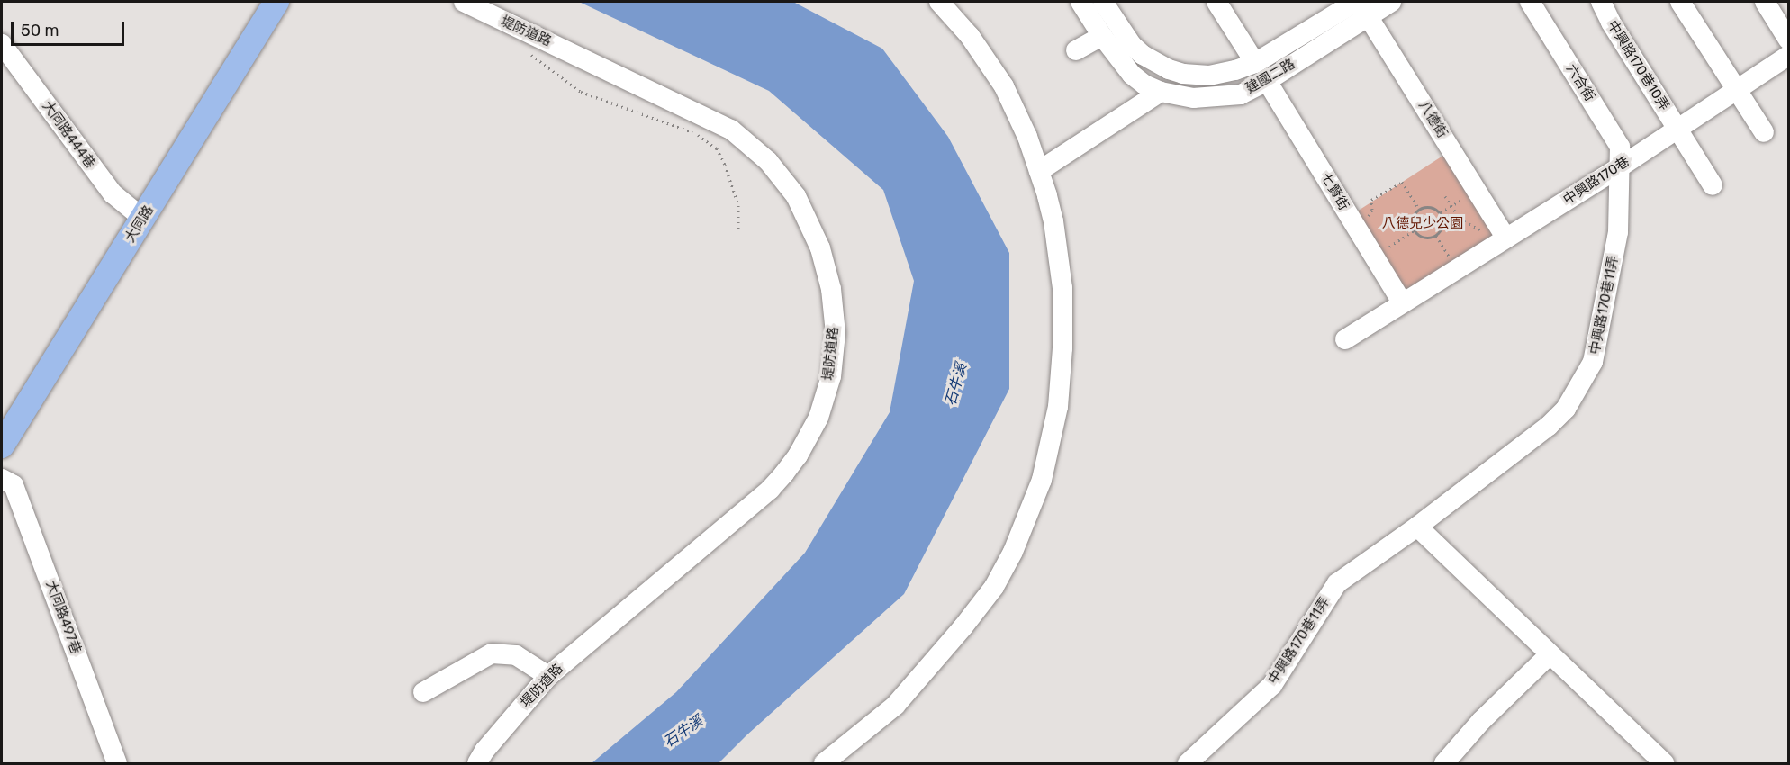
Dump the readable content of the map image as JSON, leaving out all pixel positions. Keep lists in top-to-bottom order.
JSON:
{
  "streets": {
    "main road": ["大同路"],
    "street": [
      "堤防道路",
      "中興路170巷10弄",
      "建國二路",
      "六合街",
      "八德街",
      "大同路444巷",
      "中興路170巷",
      "七賢街",
      "中興路170巷11弄",
      "大同路497巷"
    ]
  },
  "crossings": [
    ["中興路170巷10弄", "中興路170巷"],
    ["建國二路", "八德街"],
    ["建國二路", "七賢街"],
    ["六合街", "中興路170巷"],
    ["六合街", "中興路170巷11弄"],
    ["八德街", "中興路170巷"],
    ["大同路444巷", "大同路"],
    ["中興路170巷", "七賢街"],
    ["中興路170巷", "中興路170巷11弄"]
  ],
  "water": ["石牛溪"],
  "parks": ["八德兒少公園"],
  "scale_bar": "50 m"
}
